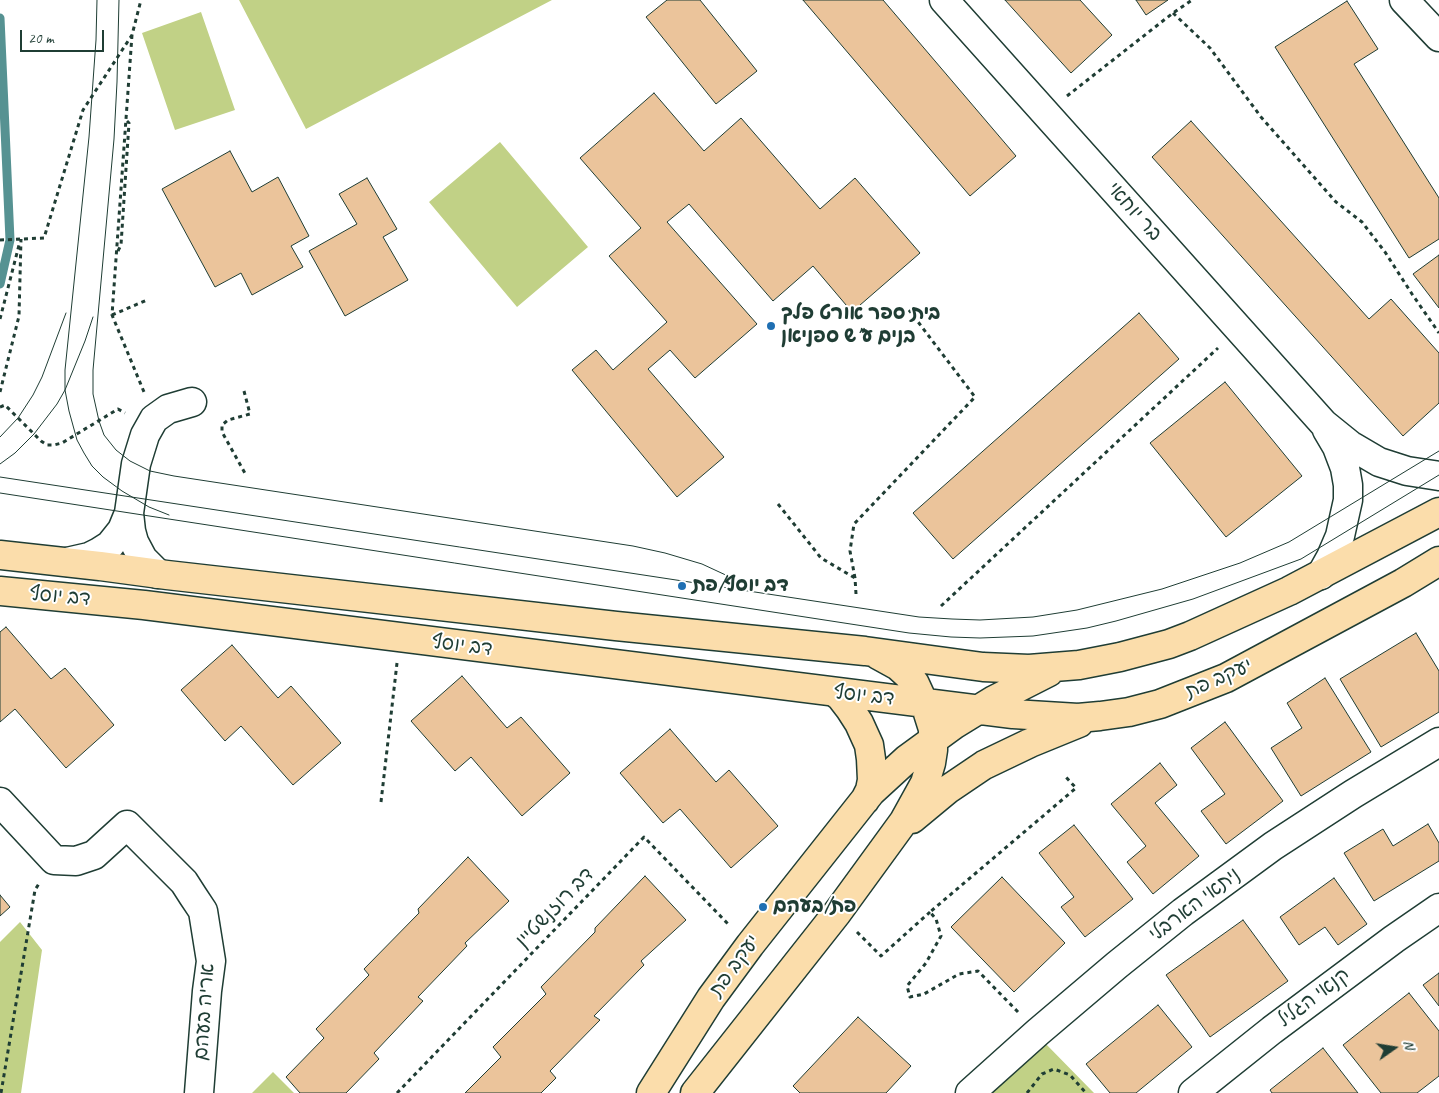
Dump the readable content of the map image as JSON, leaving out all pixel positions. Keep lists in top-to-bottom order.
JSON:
{
  "streets": {
    "main road": ["דב יוסף", "יעקב פת"],
    "street": [
      "בר יוחאי",
      "ניתאי הארבלי",
      "קנאי הגליל",
      "אריה בעהם"
    ],
    "path": ["דב רוזנשטיין"]
  },
  "crossings": [
    ["בר יוחאי", "יעקב פת"],
    ["דב יוסף", "יעקב פת"]
  ],
  "places": ["בית ספר אורט פלך בנים ע\"ש ספניאן", "דב יוסף/פת", "פת/בעהם"],
  "scale_bar": "20 m",
  "north": "right"
}
